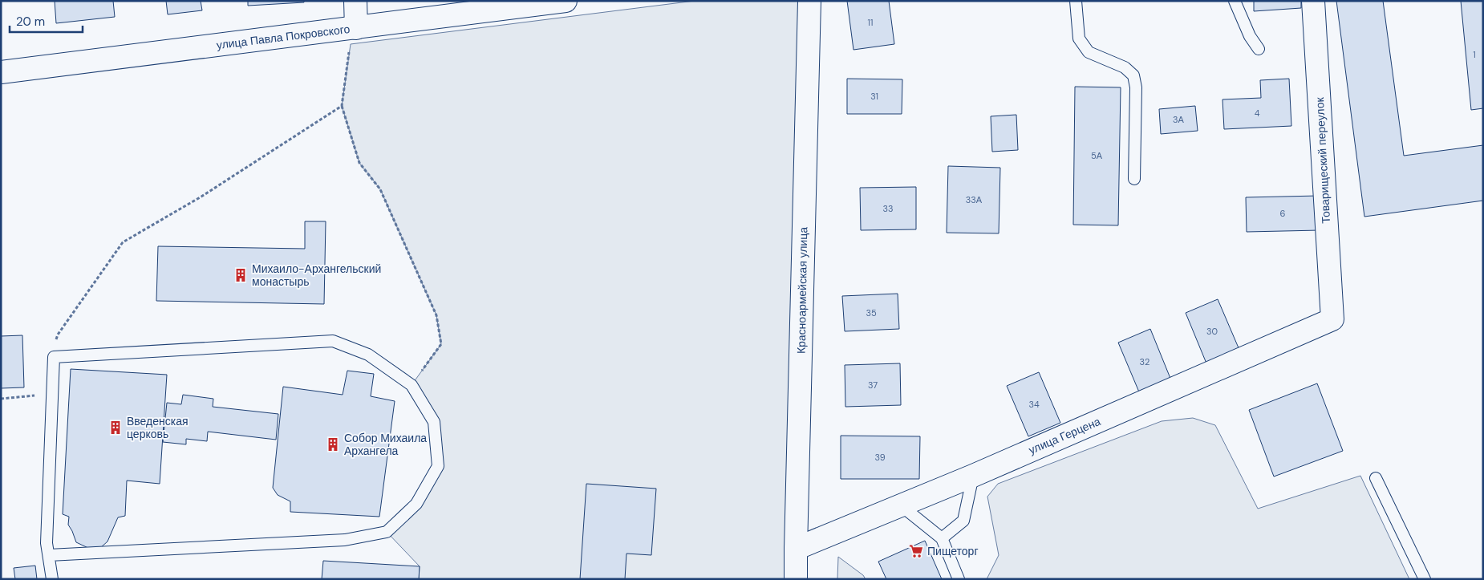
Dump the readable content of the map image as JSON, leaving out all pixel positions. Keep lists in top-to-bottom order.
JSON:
{
  "streets": {
    "street": [
      "улица Павла Покровского",
      "Товарищеский переулок",
      "Красноармейская улица",
      "улица Герцена"
    ]
  },
  "crossings": [
    ["Товарищеский переулок", "улица Герцена"],
    ["Красноармейская улица", "улица Герцена"]
  ],
  "places": {
    "building": ["Михаило-Архангельский монастырь", "Введенская церковь", "Собор Михаила Архангела"],
    "supermarket": ["Пищеторг"]
  },
  "house_numbers": [
    "11",
    "1",
    "31",
    "4",
    "3А",
    "5А",
    "33А",
    "33",
    "6",
    "35",
    "30",
    "32",
    "37",
    "34",
    "39"
  ],
  "scale_bar": "20 m"
}
